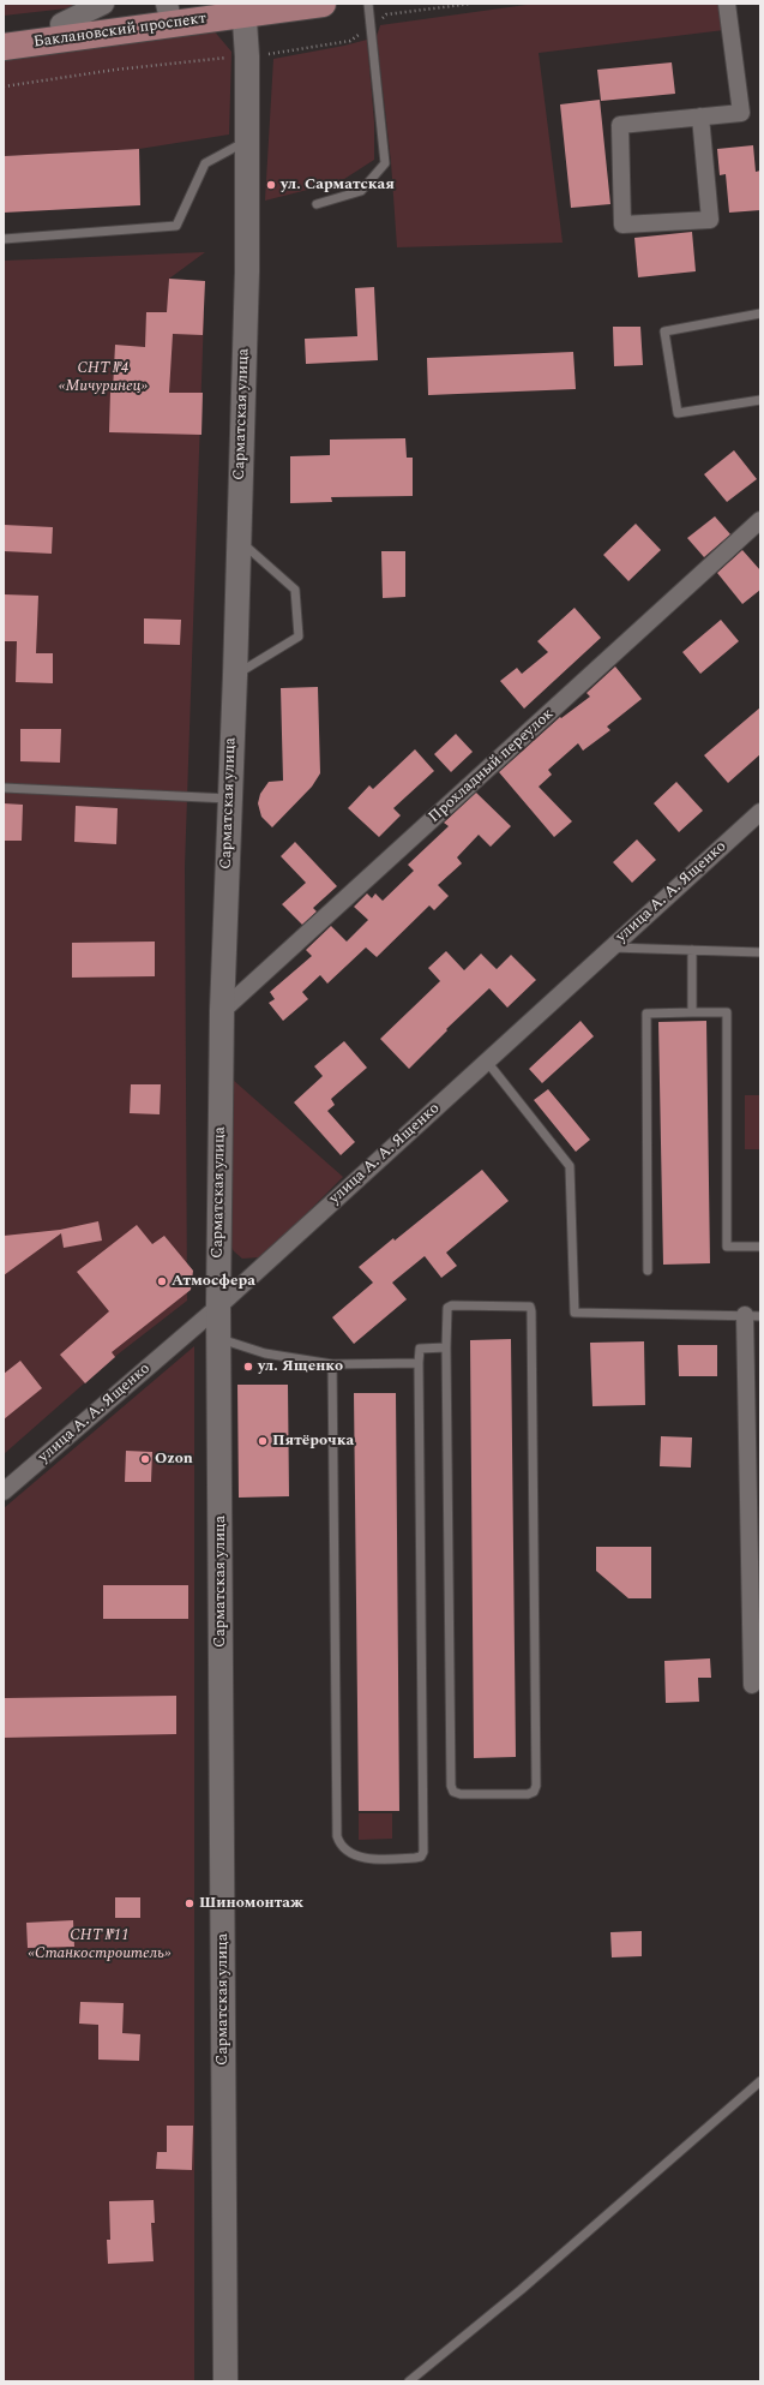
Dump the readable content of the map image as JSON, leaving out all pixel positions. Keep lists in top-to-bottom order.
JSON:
{
  "streets": {
    "main road": ["Баклановский проспект", "Сарматская улица"],
    "street": ["Прохладный переулок", "улица А. А. Ященко"]
  },
  "crossings": [
    ["Баклановский проспект", "Сарматская улица"],
    ["Сарматская улица", "Прохладный переулок"],
    ["Сарматская улица", "улица А. А. Ященко"]
  ],
  "parks": ["СНТ №4 «Мичуринец»", "СНТ №11 «Станкостроитель»"],
  "places": [
    "ул. Сарматская",
    "Атмосфера",
    "ул. Ященко",
    "Пятёрочка",
    "Ozon",
    "Шиномонтаж"
  ]
}
